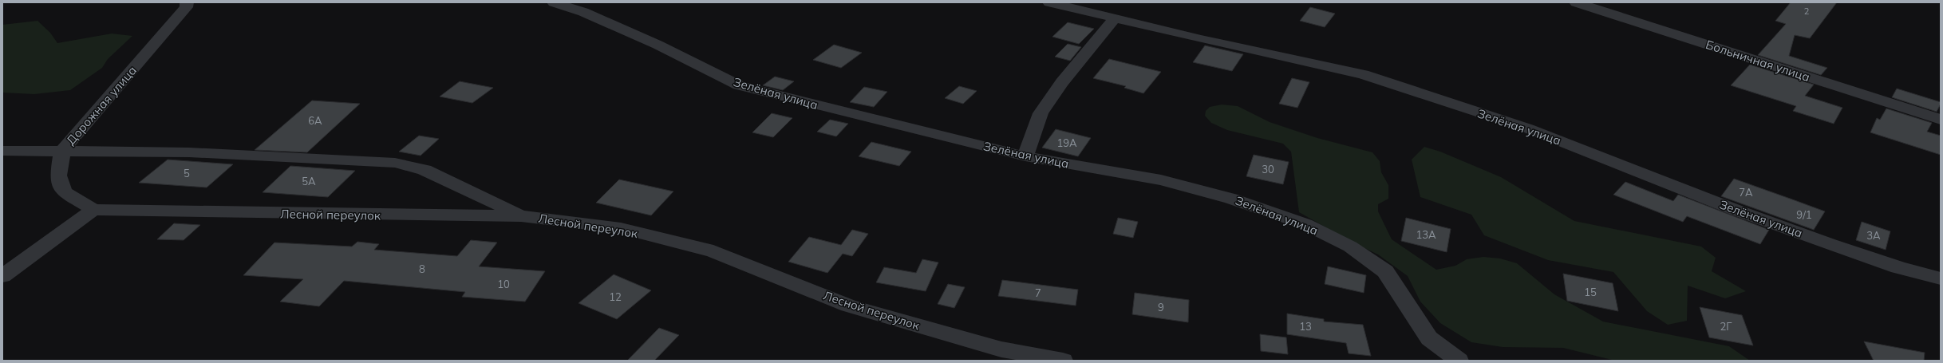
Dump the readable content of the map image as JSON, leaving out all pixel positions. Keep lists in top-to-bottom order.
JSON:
{
  "streets": {
    "street": [
      "Больничная улица",
      "Зелёная улица",
      "Дорожная улица",
      "Лесной переулок"
    ]
  },
  "crossings": [
    ["Дорожная улица", "Лесной переулок"]
  ],
  "house_numbers": [
    "2",
    "6А",
    "19А",
    "30",
    "5",
    "5А",
    "7А",
    "9/1",
    "13А",
    "3А",
    "8",
    "10",
    "15",
    "7",
    "12",
    "9",
    "13",
    "2Г"
  ]
}
